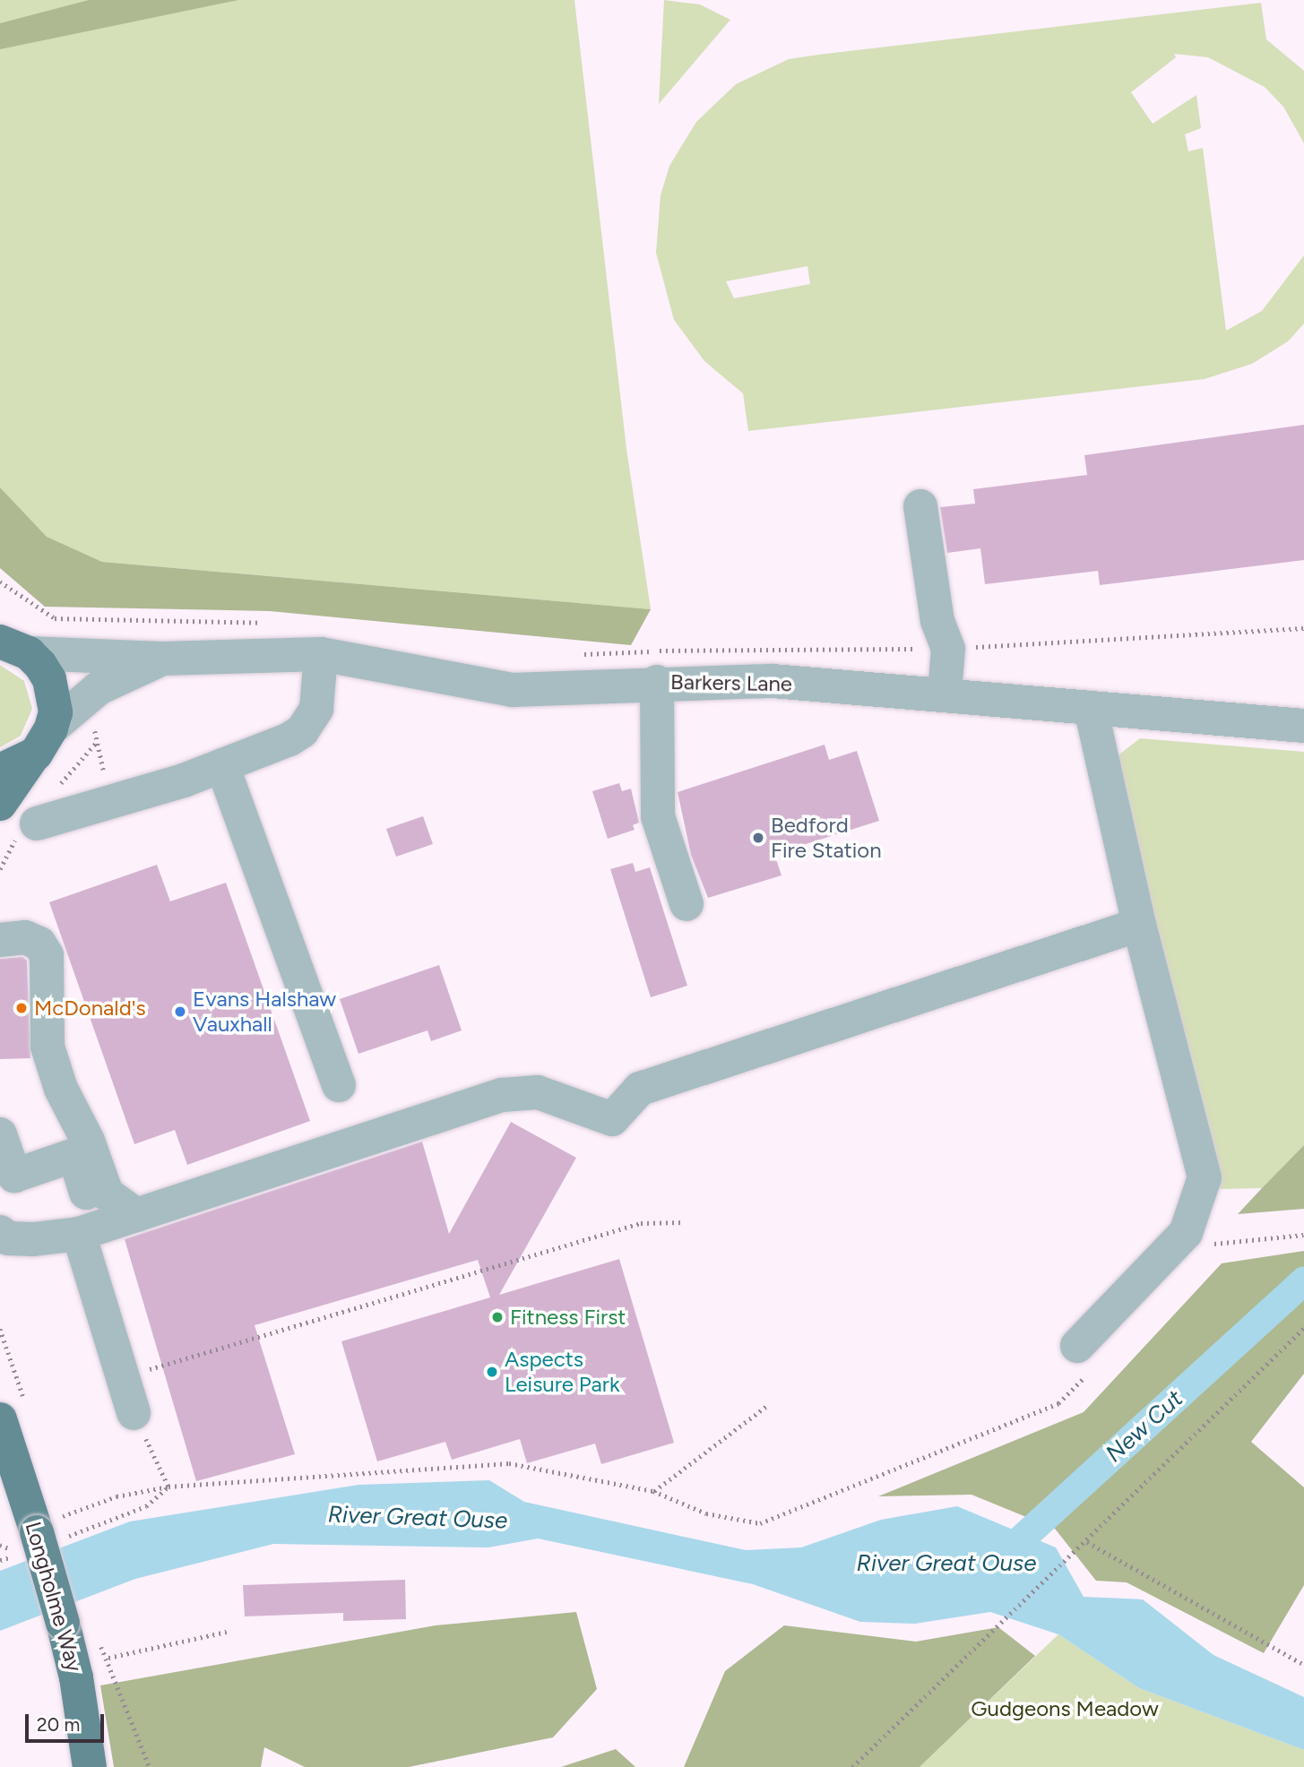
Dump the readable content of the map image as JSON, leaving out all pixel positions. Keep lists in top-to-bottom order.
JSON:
{
  "streets": {
    "main road": ["Longholme Way"],
    "street": ["Barkers Lane"]
  },
  "water": ["New Cut", "River Great Ouse"],
  "parks": ["Gudgeons Meadow"],
  "places": [
    "Bedford Fire Station",
    "McDonald's",
    "Evans Halshaw Vauxhall",
    "Fitness First",
    "Aspects Leisure Park"
  ],
  "scale_bar": "20 m"
}
